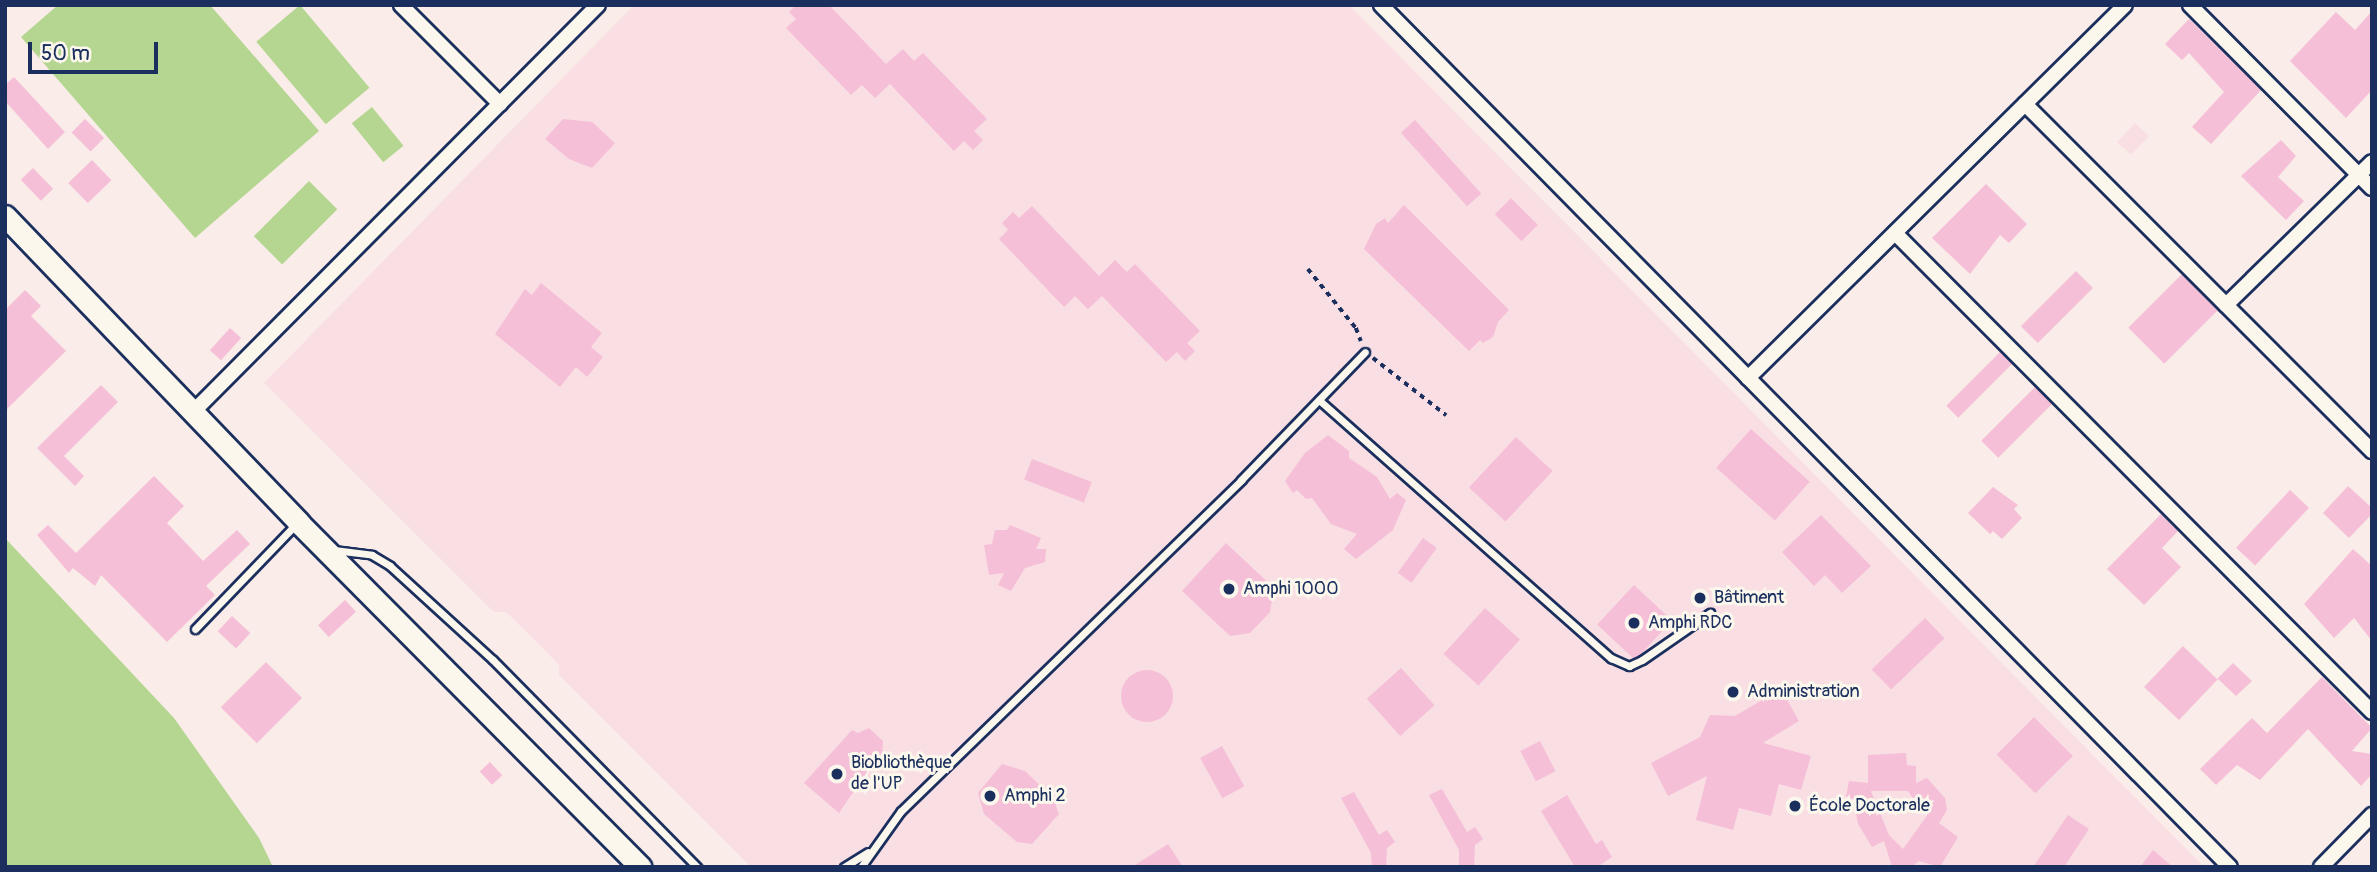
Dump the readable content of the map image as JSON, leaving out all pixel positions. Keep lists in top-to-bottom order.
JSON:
{
  "places": [
    "Amphi 1000",
    "Bâtiment",
    "Amphi RDC",
    "Administration",
    "Biobliothèque de l'UP",
    "Amphi 2",
    "École Doctorale"
  ],
  "scale_bar": "50 m"
}
